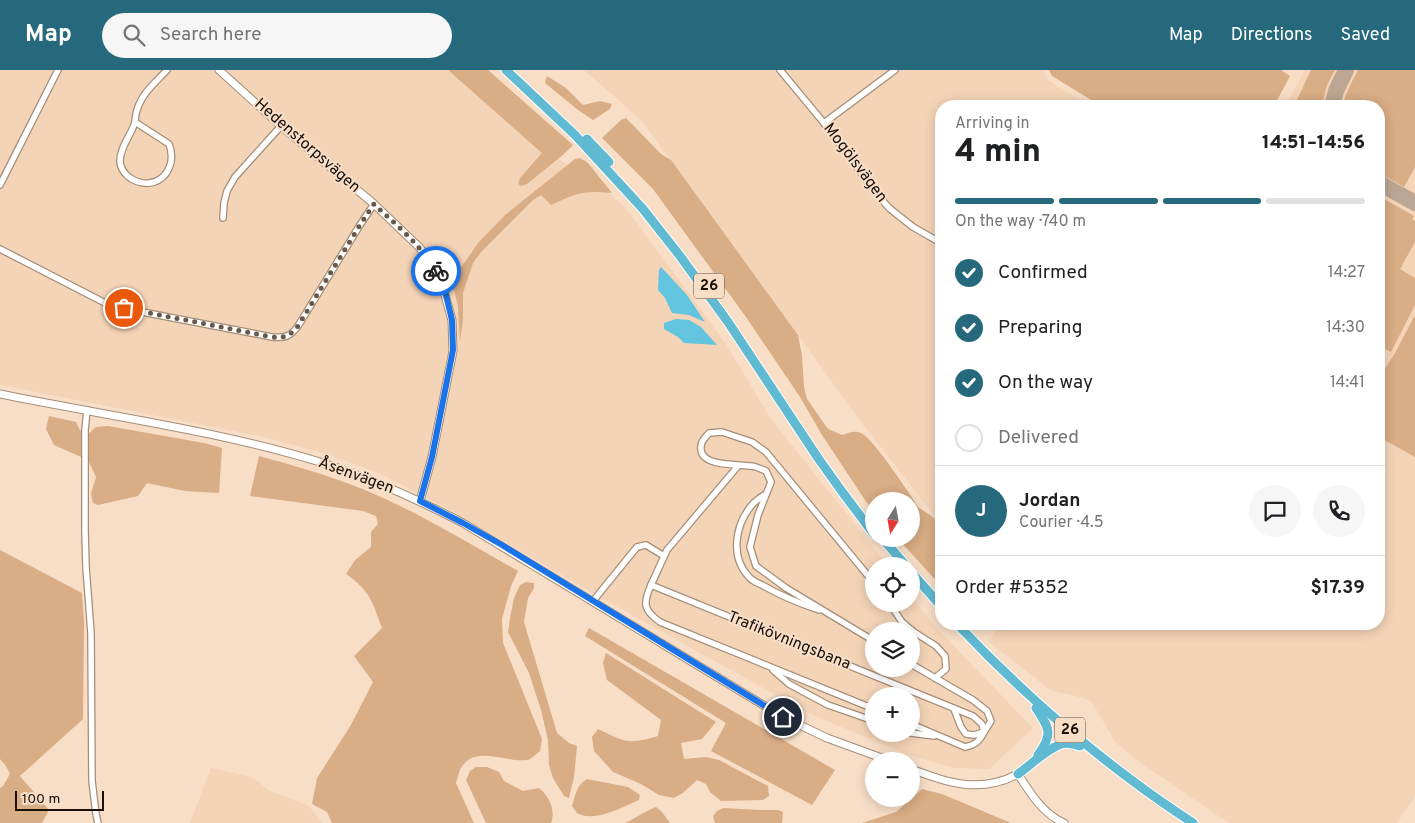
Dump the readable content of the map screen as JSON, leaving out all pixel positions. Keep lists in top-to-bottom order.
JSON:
{
  "streets": {
    "highway": ["26"],
    "street": [
      "Hedenstorpsvägen",
      "Mogölsvägen",
      "Åsenvägen",
      "Trafikövningsbana"
    ]
  },
  "crossings": [
    ["Hedenstorpsvägen", "Åsenvägen"]
  ],
  "scale_bar": "100 m",
  "north": "bottom",
  "page": {
    "header": "Map",
    "search": "Search here",
    "nav": ["Map", "Directions", "Saved"],
    "heading": ["4 min", "Arriving in", "14:51–14:56"],
    "panel": [
      "Jordan",
      "Courier · 4.5",
      "Order #5352",
      "$17.39"
    ],
    "bar": "On the way · 740 m",
    "list": [
      ["Confirmed", "14:27"],
      ["Preparing", "14:30"],
      ["On the way", "14:41"],
      "Delivered"
    ],
    "round": "J",
    "map_buttons": ["+", "−"],
    "scale": "100 m"
  }
}
